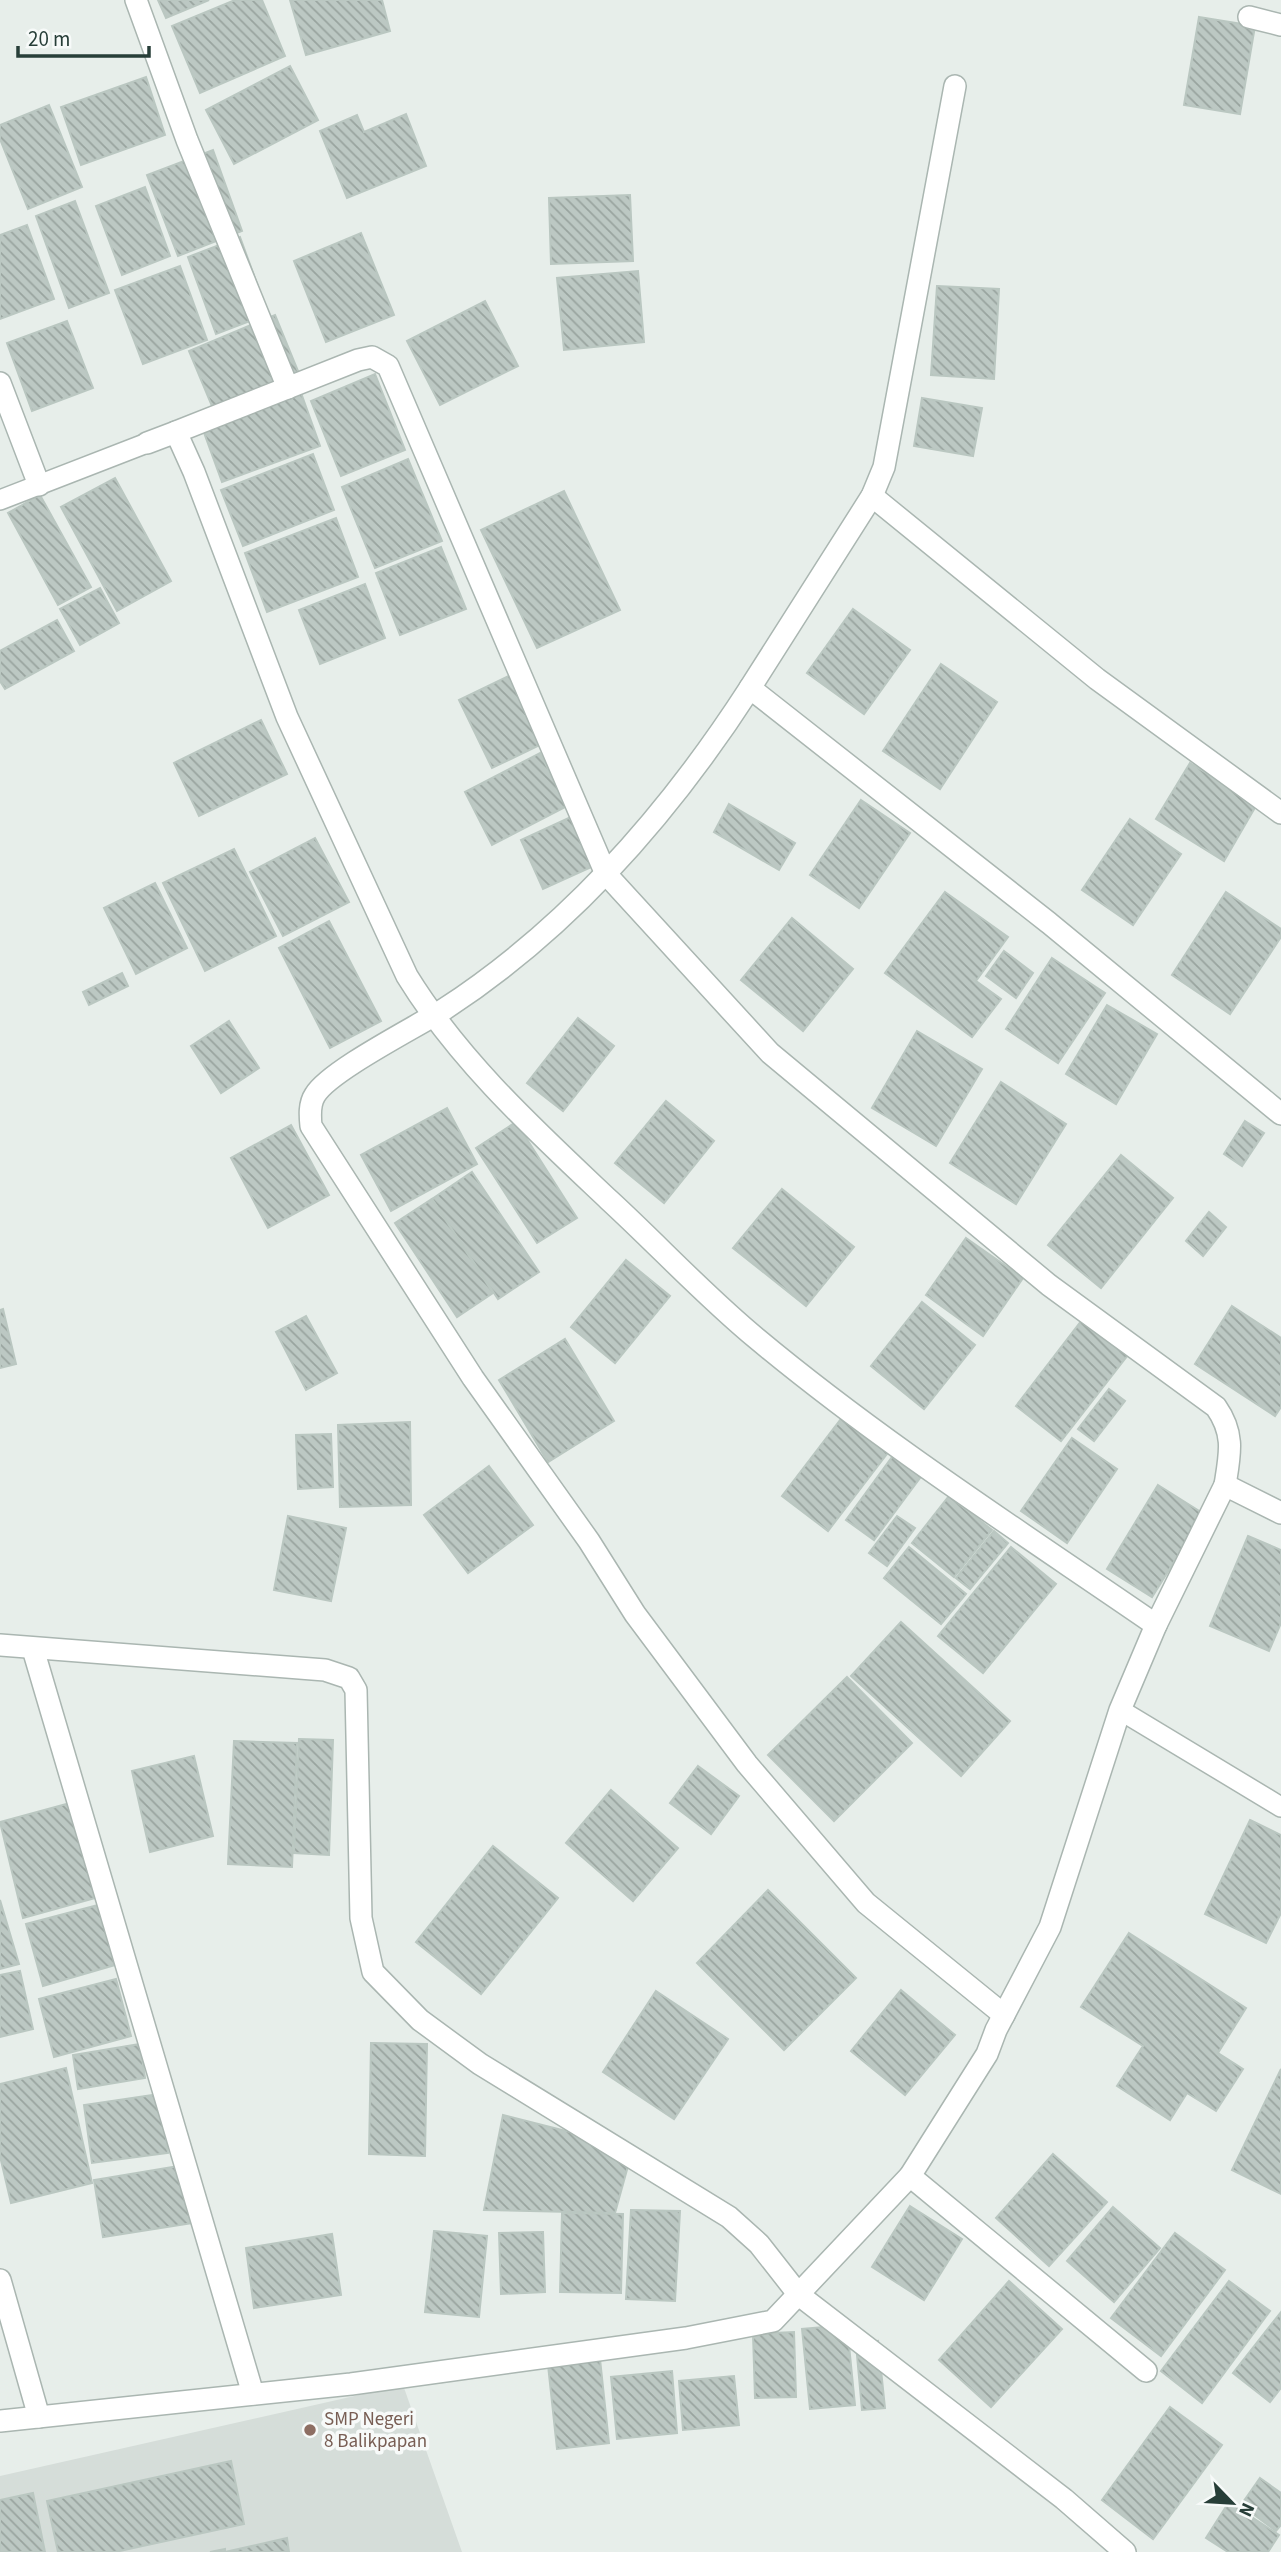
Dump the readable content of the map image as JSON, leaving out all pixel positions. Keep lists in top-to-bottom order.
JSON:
{
  "places": ["SMP Negeri 8 Balikpapan"],
  "scale_bar": "20 m",
  "north": "bottom right"
}
